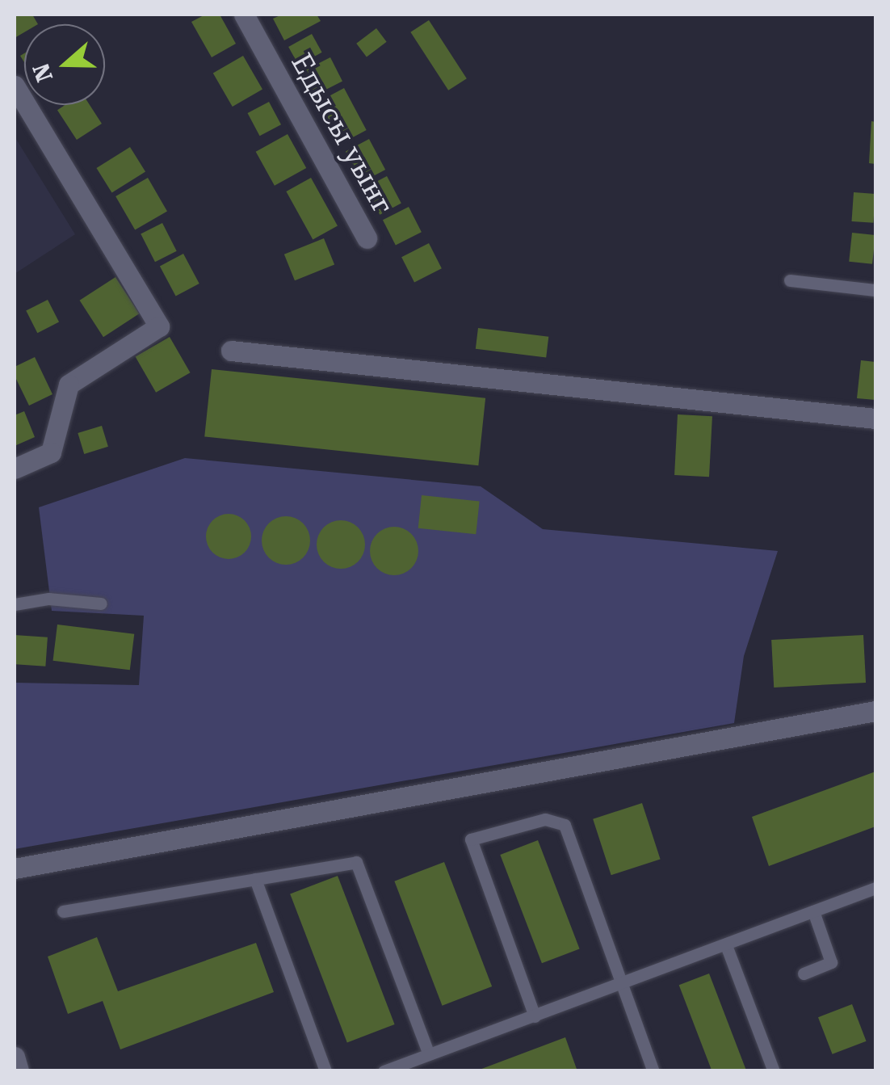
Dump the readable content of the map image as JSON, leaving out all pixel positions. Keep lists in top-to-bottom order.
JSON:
{
  "streets": {
    "street": ["Едысы уынг"]
  },
  "north": "left"
}
